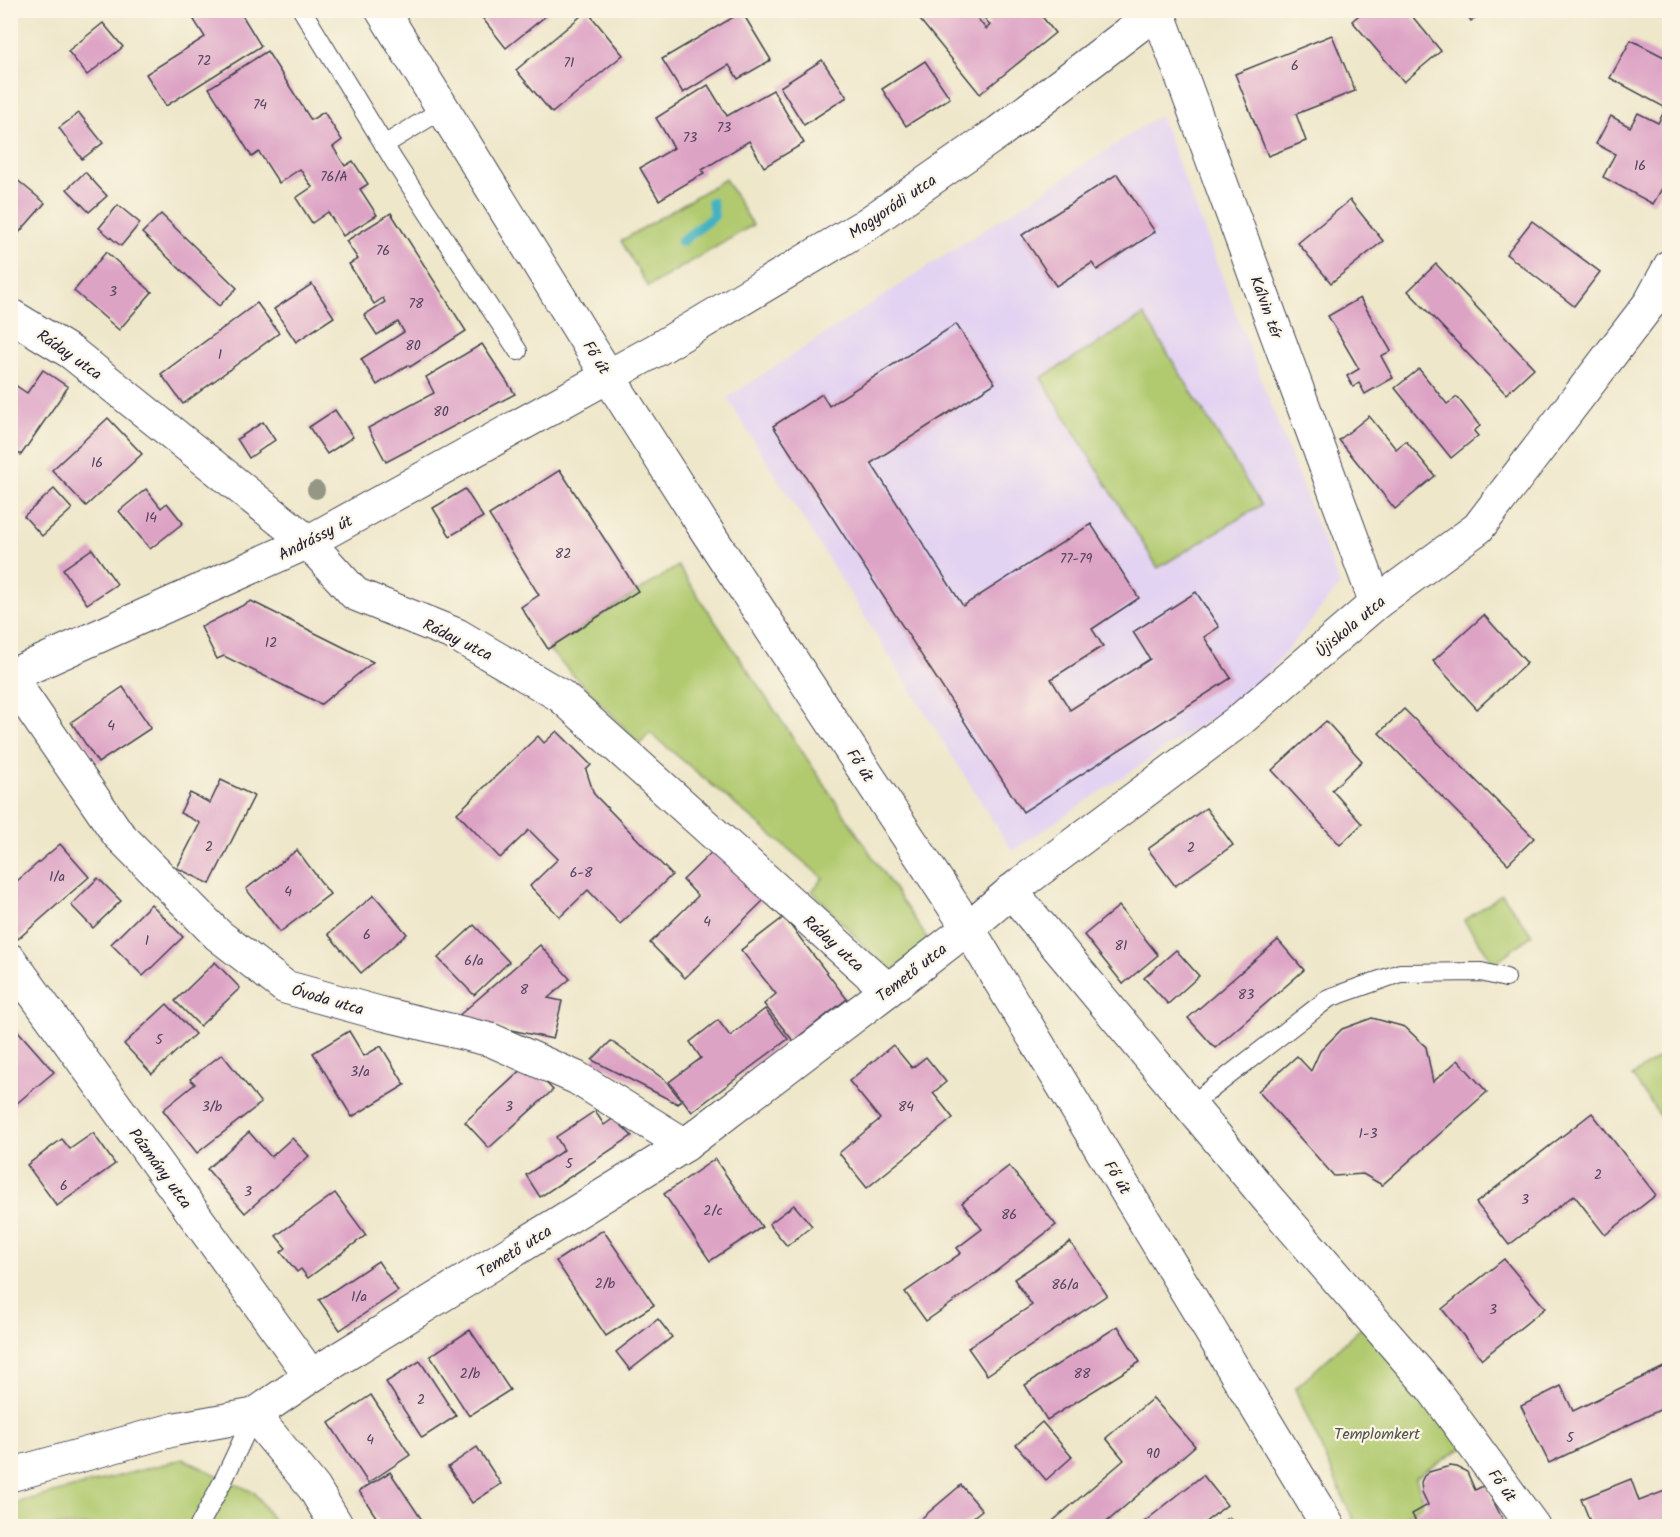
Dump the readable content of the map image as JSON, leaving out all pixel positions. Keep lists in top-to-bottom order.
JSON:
{
  "streets": {
    "street": [
      "Mogyoródi utca",
      "Kálvin tér",
      "Ráday utca",
      "Fő út",
      "Andrássy út",
      "Újiskola utca",
      "Temető utca",
      "Óvoda utca",
      "Pázmány utca"
    ]
  },
  "crossings": [
    ["Mogyoródi utca", "Kálvin tér"],
    ["Mogyoródi utca", "Fő út"],
    ["Mogyoródi utca", "Andrássy út"],
    ["Kálvin tér", "Újiskola utca"],
    ["Ráday utca", "Andrássy út"],
    ["Ráday utca", "Temető utca"],
    ["Fő út", "Andrássy út"],
    ["Fő út", "Újiskola utca"],
    ["Fő út", "Temető utca"],
    ["Andrássy út", "Óvoda utca"],
    ["Újiskola utca", "Temető utca"],
    ["Temető utca", "Óvoda utca"],
    ["Temető utca", "Pázmány utca"]
  ],
  "parks": ["Templomkert"],
  "house_numbers": [
    "72",
    "71",
    "6",
    "74",
    "73",
    "73",
    "16",
    "76/A",
    "76",
    "3",
    "78",
    "80",
    "1",
    "80",
    "16",
    "14",
    "82",
    "77-79",
    "12",
    "4",
    "2",
    "2",
    "6-8",
    "1/a",
    "4",
    "4",
    "6",
    "1",
    "81",
    "6/a",
    "8",
    "83",
    "5",
    "3/a",
    "3/b",
    "3",
    "84",
    "1-3",
    "5",
    "2",
    "6",
    "3",
    "3",
    "2/c",
    "86",
    "2/b",
    "86/a",
    "1/a",
    "3",
    "2/b",
    "88",
    "2",
    "5",
    "4",
    "90"
  ]
}
